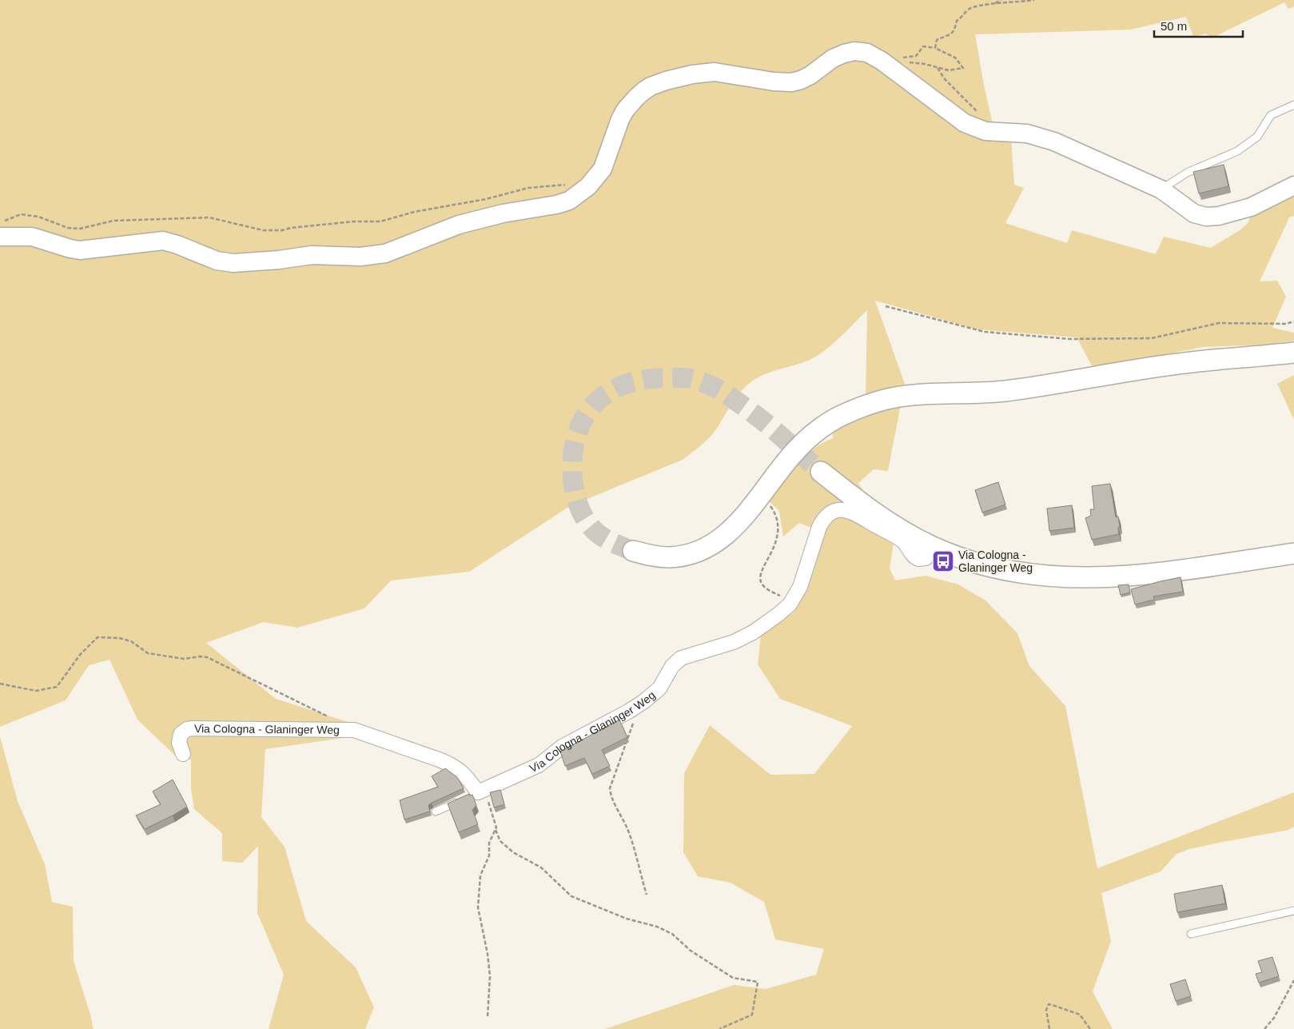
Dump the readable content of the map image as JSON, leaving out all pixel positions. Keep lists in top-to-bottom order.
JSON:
{
  "streets": {
    "street": ["Via Cologna - Glaninger Weg"]
  },
  "places": {
    "bus stop": ["Via Cologna - Glaninger Weg"]
  },
  "scale_bar": "50 m"
}
